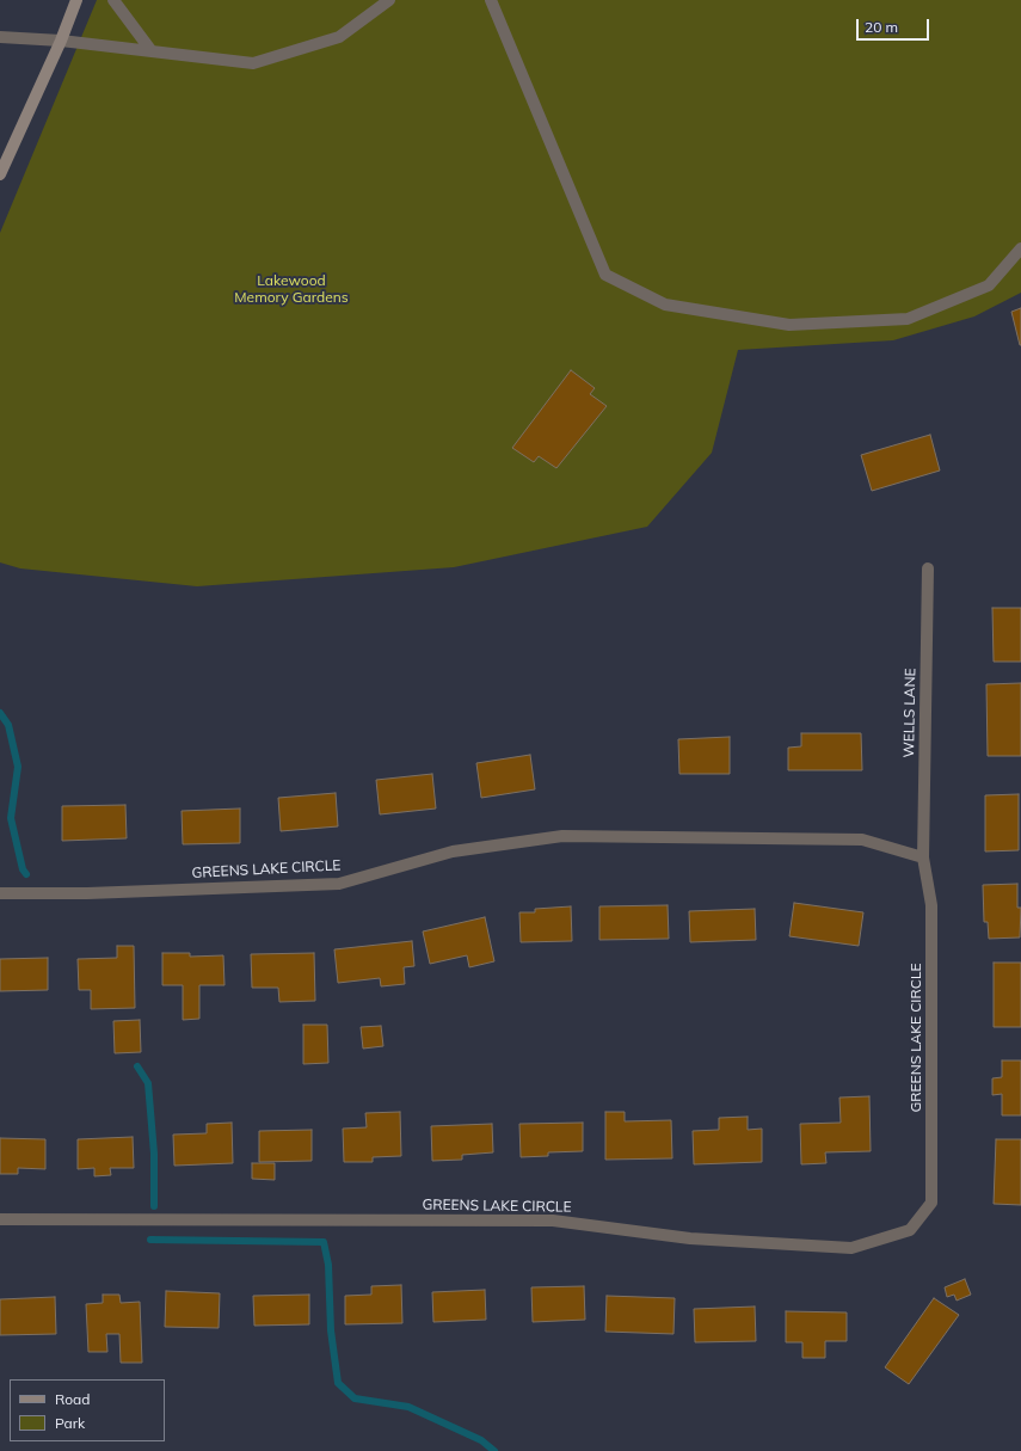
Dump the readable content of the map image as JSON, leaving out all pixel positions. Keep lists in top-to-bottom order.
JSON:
{
  "streets": {
    "street": ["WELLS LANE", "GREENS LAKE CIRCLE"]
  },
  "crossings": [
    ["WELLS LANE", "GREENS LAKE CIRCLE"]
  ],
  "parks": ["Lakewood Memory Gardens"],
  "legend": ["Road", "Park"],
  "scale_bar": "20 m"
}
